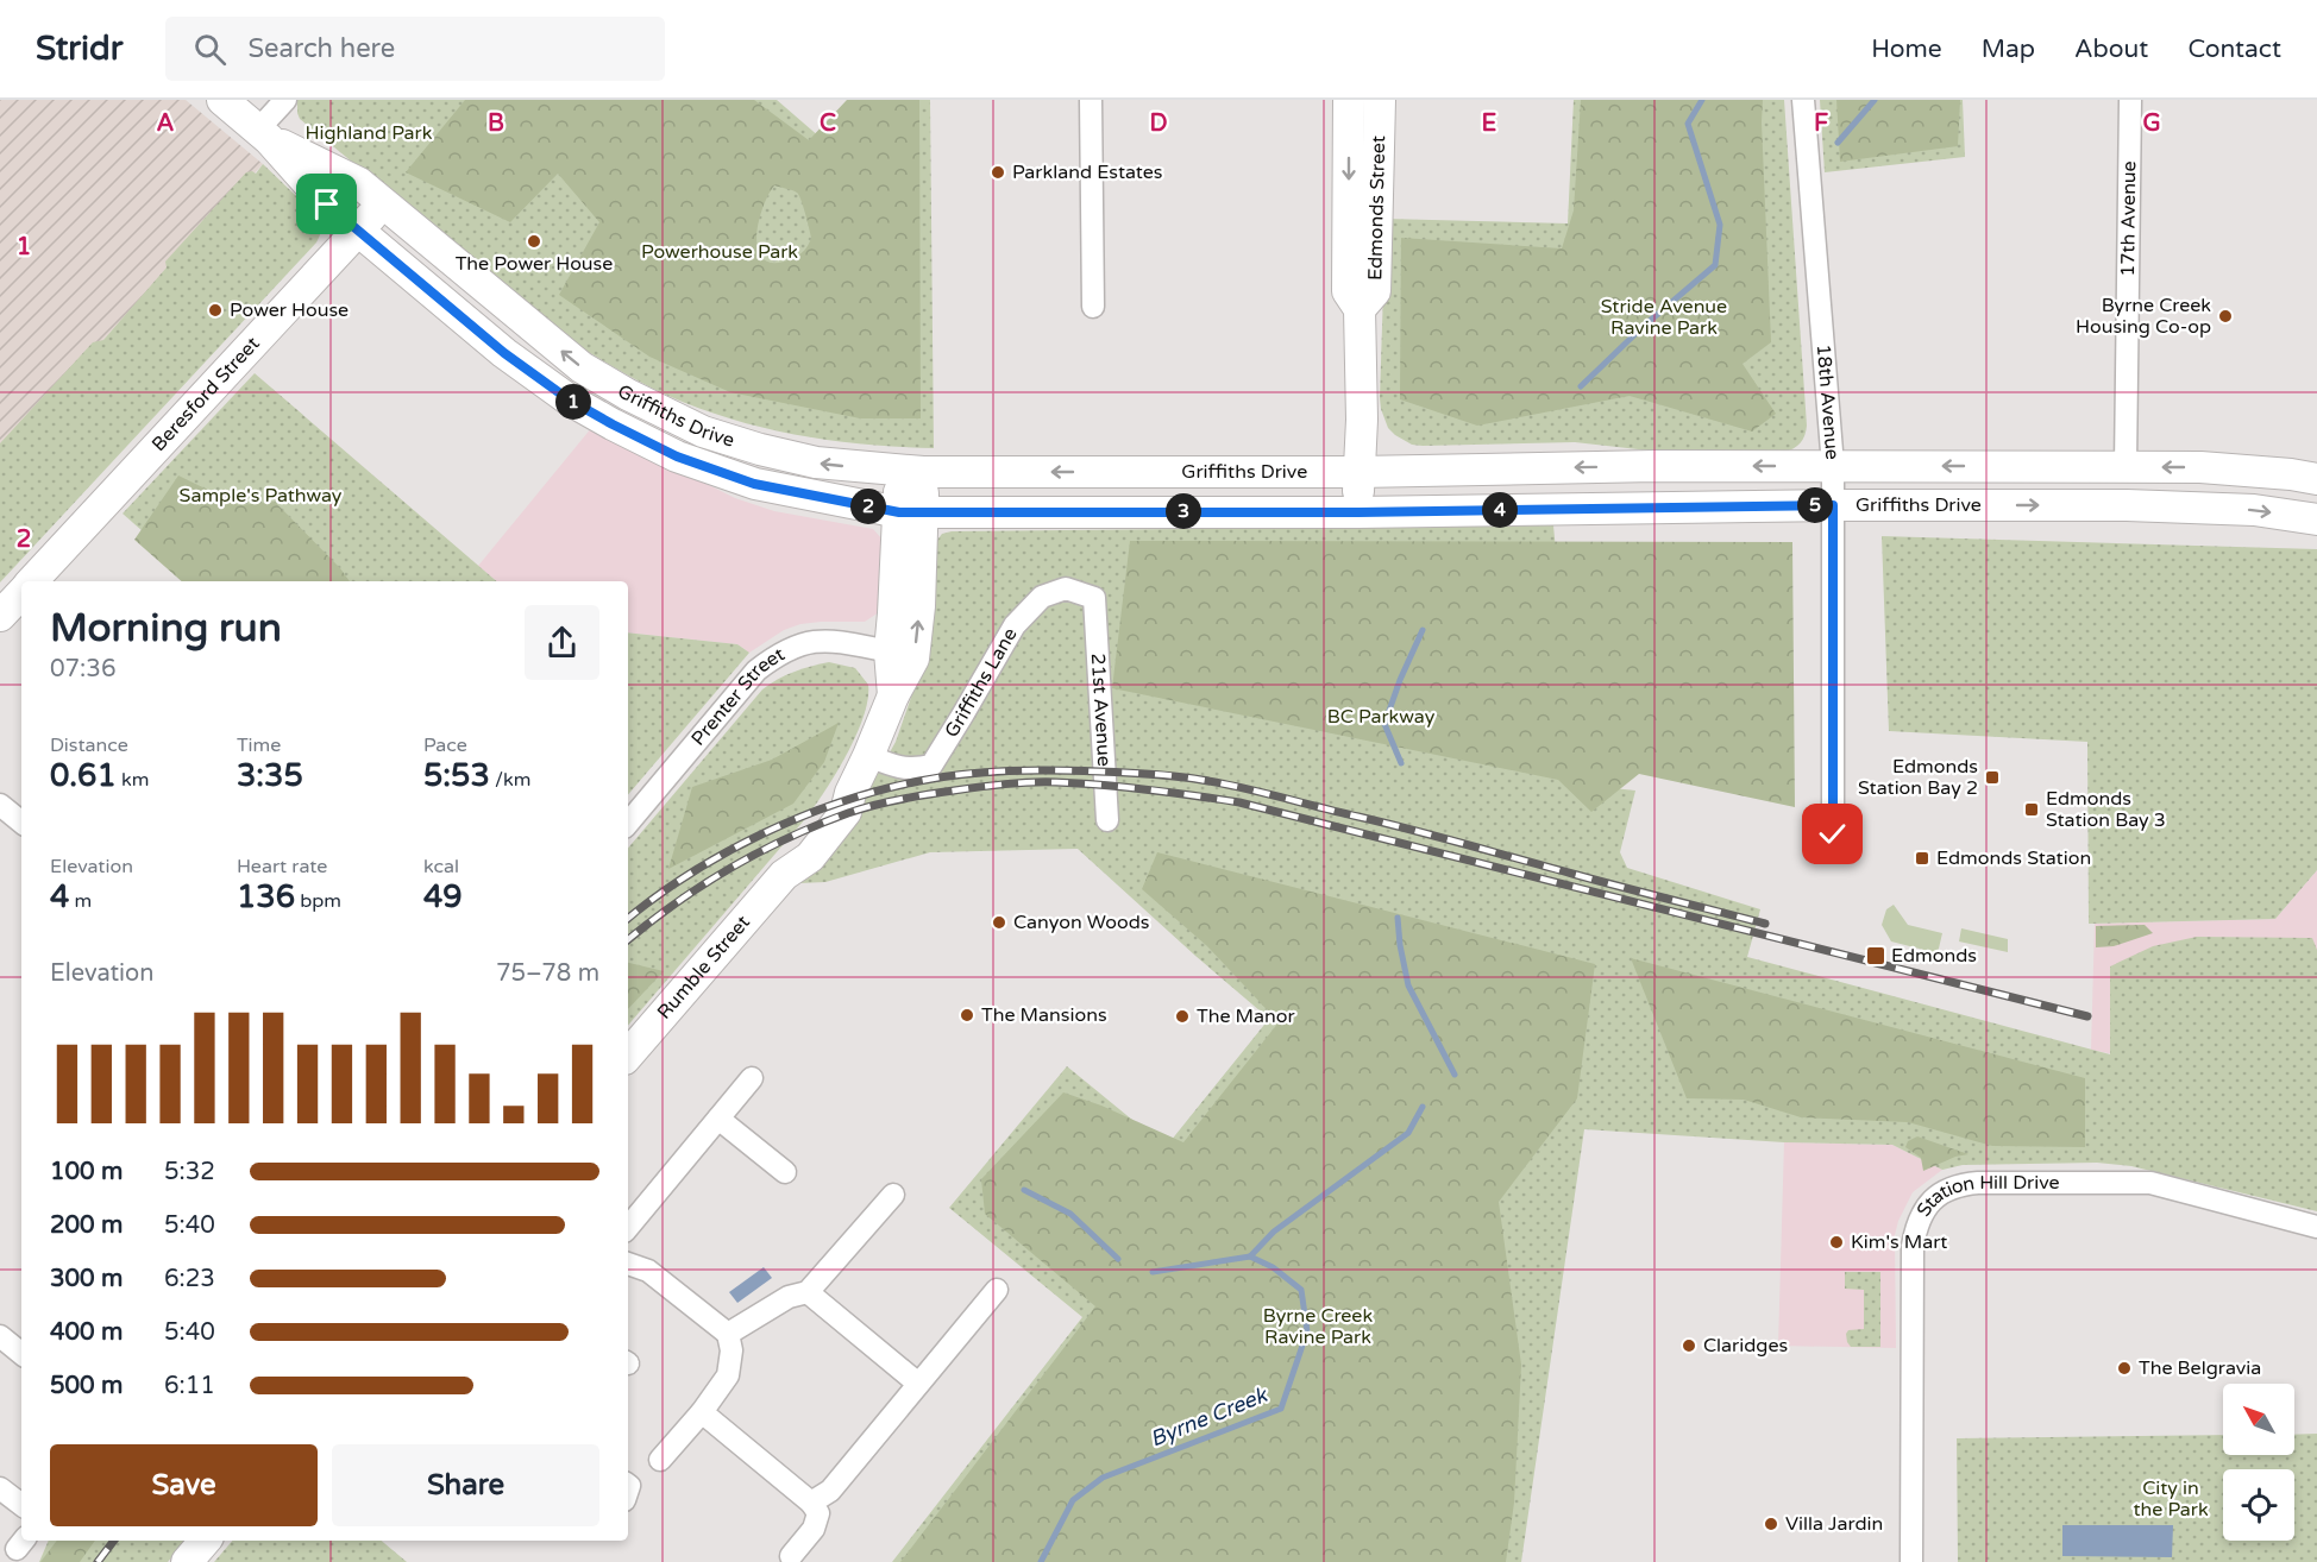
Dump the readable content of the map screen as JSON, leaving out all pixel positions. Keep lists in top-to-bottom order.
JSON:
{
  "streets": {
    "main road": [
      "Edmonds Street",
      "Beresford Street",
      "Griffiths Drive",
      "Rumble Street"
    ],
    "street": [
      "17th Avenue",
      "18th Avenue",
      "Griffiths Lane",
      "Prenter Street",
      "21st Avenue",
      "Station Hill Drive"
    ]
  },
  "crossings": [
    ["Edmonds Street", "Griffiths Drive"],
    ["17th Avenue", "Griffiths Drive"],
    ["Beresford Street", "Griffiths Drive"],
    ["18th Avenue", "Griffiths Drive"],
    ["Griffiths Drive", "Rumble Street"],
    ["Griffiths Lane", "21st Avenue"],
    ["Griffiths Lane", "Rumble Street"],
    ["Prenter Street", "Rumble Street"]
  ],
  "water": ["Byrne Creek"],
  "parks": [
    "Highland Park",
    "Powerhouse Park",
    "Stride Avenue Ravine Park",
    "Sample's Pathway",
    "BC Parkway",
    "Byrne Creek Ravine Park",
    "City in the Park"
  ],
  "places": {
    "other": [
      "Parkland Estates",
      "The Power House",
      "Power House",
      "Byrne Creek Housing Co-op",
      "Canyon Woods",
      "The Mansions",
      "The Manor",
      "Kim's Mart",
      "Claridges",
      "The Belgravia",
      "Villa Jardin"
    ],
    "transit": [
      "Edmonds Station Bay 2",
      "Edmonds Station Bay 3",
      "Edmonds Station",
      "Edmonds"
    ]
  },
  "north": "top left",
  "page": {
    "header": "Stridr",
    "search": "Search here",
    "nav": [
      "Home",
      "Map",
      "About",
      "Contact"
    ],
    "pins": [
      "1",
      "5",
      "2",
      "4",
      "3"
    ],
    "heading": ["Morning run", "07:36"],
    "stats": [
      ["Distance", "0.61 km"],
      ["Time", "3:35"],
      ["Pace", "5:53 /km"],
      ["Elevation", "4 m"],
      ["Heart rate", "136 bpm"],
      ["kcal", "49"]
    ],
    "chart": ["Elevation", "75–78 m"],
    "list": [
      {
        "name": "100 m",
        "note": "5:32"
      },
      {
        "name": "200 m",
        "note": "5:40"
      },
      {
        "name": "300 m",
        "note": "6:23"
      },
      {
        "name": "400 m",
        "note": "5:40"
      },
      {
        "name": "500 m",
        "note": "6:11"
      }
    ],
    "buttons": ["Save", "Share"]
  },
  "grid": {
    "columns": [
      "A",
      "B",
      "C",
      "D",
      "E",
      "F",
      "G"
    ],
    "rows": ["1", "2"]
  }
}
